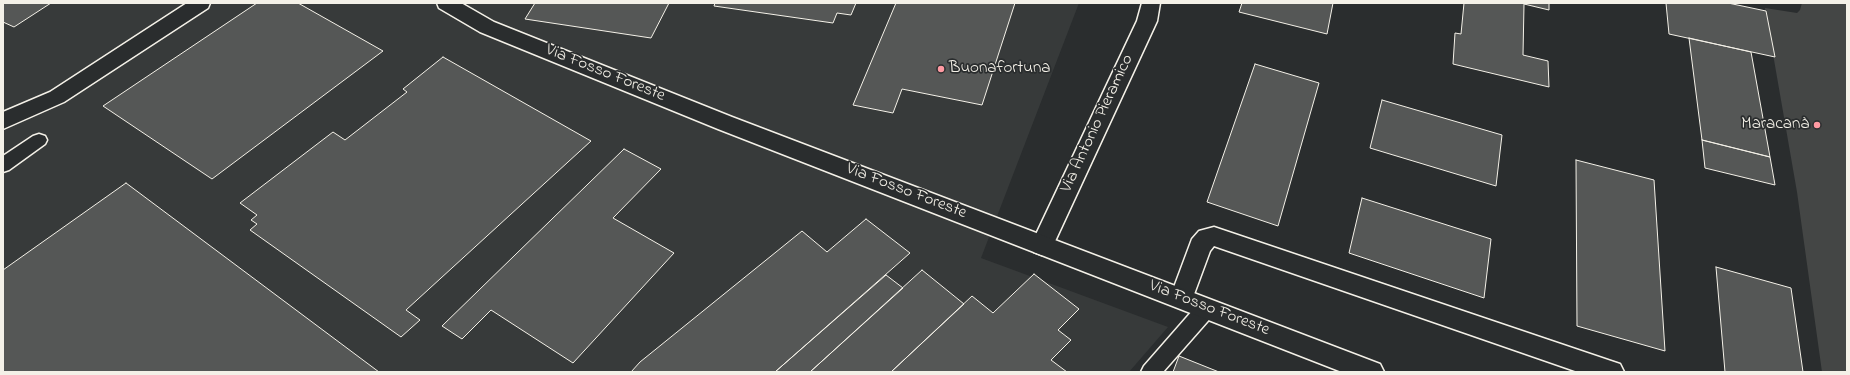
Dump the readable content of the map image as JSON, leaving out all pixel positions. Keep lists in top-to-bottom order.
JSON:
{
  "streets": {
    "main road": ["Via Fosso Foreste", "Via Antonio Pieramico"]
  },
  "crossings": [
    ["Via Fosso Foreste", "Via Antonio Pieramico"]
  ],
  "places": ["Buonafortuna", "Maracanà"]
}
